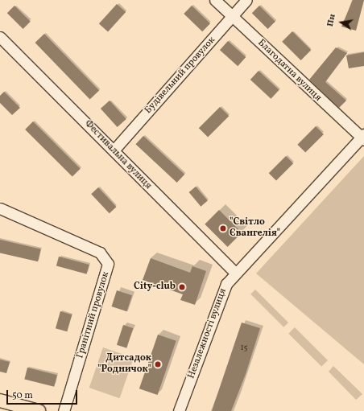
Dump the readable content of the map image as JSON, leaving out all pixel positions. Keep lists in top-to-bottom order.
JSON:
{
  "streets": {
    "street": [
      "Благодатна вулиця",
      "Будівельний провулок",
      "Фестивальна вулиця",
      "Гранітний провулок",
      "Незалежності вулиця"
    ]
  },
  "crossings": [
    ["Благодатна вулиця", "Будівельний провулок"],
    ["Благодатна вулиця", "Незалежності вулиця"],
    ["Будівельний провулок", "Фестивальна вулиця"],
    ["Фестивальна вулиця", "Незалежності вулиця"]
  ],
  "places": ["\"Світло Євангелія\"", "City-club", "Дитсадок \"Родничок\""],
  "house_numbers": ["15"],
  "scale_bar": "50 m",
  "north": "left"
}
